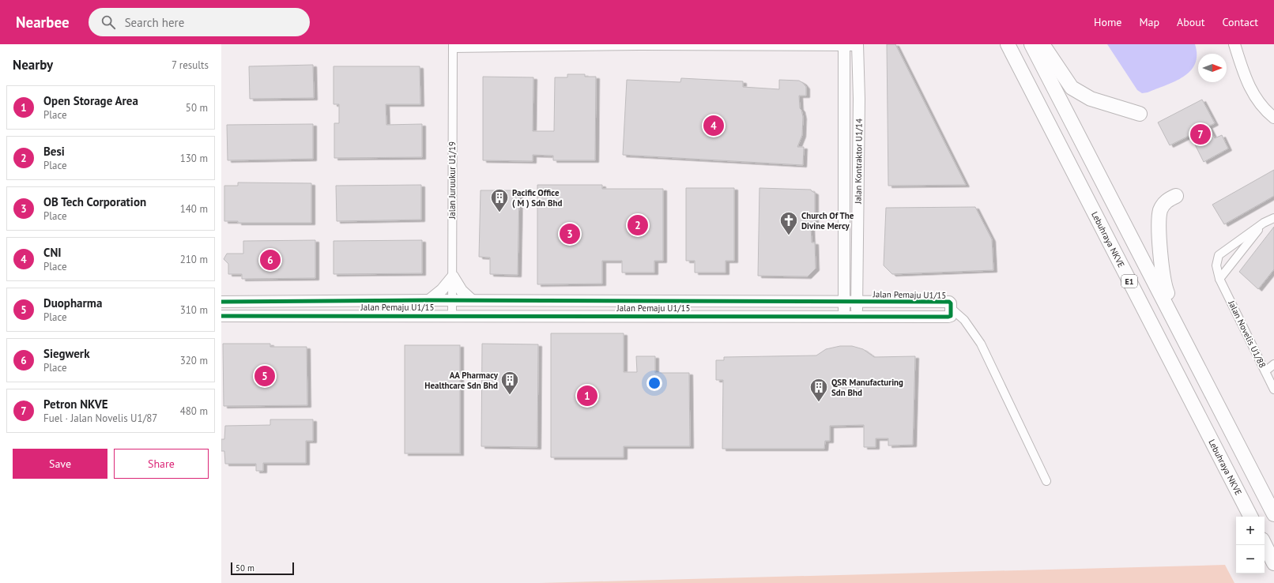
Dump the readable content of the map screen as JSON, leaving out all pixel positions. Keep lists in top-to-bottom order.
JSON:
{
  "streets": {
    "highway": ["Lebuhraya NKVE", "E1"],
    "street": [
      "Jalan Kontraktor U1/14",
      "Jalan Juruukur U1/19",
      "Jalan Pemaju U1/15",
      "Jalan Novelis U1/88"
    ]
  },
  "crossings": [
    ["Jalan Kontraktor U1/14", "Jalan Pemaju U1/15"],
    ["Jalan Juruukur U1/19", "Jalan Pemaju U1/15"]
  ],
  "places": {
    "building": ["Pacific Office ( M ) Sdn Bhd", "AA Pharmacy Healthcare Sdn Bhd", "QSR Manufacturing Sdn Bhd"],
    "church": ["Church Of The Divine Mercy"]
  },
  "scale_bar": "50 m",
  "north": "right",
  "page": {
    "header": "Nearbee",
    "search": "Search here",
    "nav": [
      "Home",
      "Map",
      "About",
      "Contact"
    ],
    "heading": ["Nearby", "7 results"],
    "list": [
      {
        "mark": "1",
        "name": "Open Storage Area",
        "note": "Place",
        "value": "50 m"
      },
      {
        "mark": "2",
        "name": "Besi",
        "note": "Place",
        "value": "130 m"
      },
      {
        "mark": "3",
        "name": "OB Tech Corporation",
        "note": "Place",
        "value": "140 m"
      },
      {
        "mark": "4",
        "name": "CNI",
        "note": "Place",
        "value": "210 m"
      },
      {
        "mark": "5",
        "name": "Duopharma",
        "note": "Place",
        "value": "310 m"
      },
      {
        "mark": "6",
        "name": "Siegwerk",
        "note": "Place",
        "value": "320 m"
      },
      {
        "mark": "7",
        "name": "Petron NKVE",
        "note": "Fuel · Jalan Novelis U1/87",
        "value": "480 m"
      }
    ],
    "pins": [
      "4",
      "7",
      "2",
      "3",
      "6",
      "5",
      "1"
    ],
    "buttons": ["Save", "Share"],
    "map_buttons": ["+", "−"],
    "scale": "50 m"
  }
}
